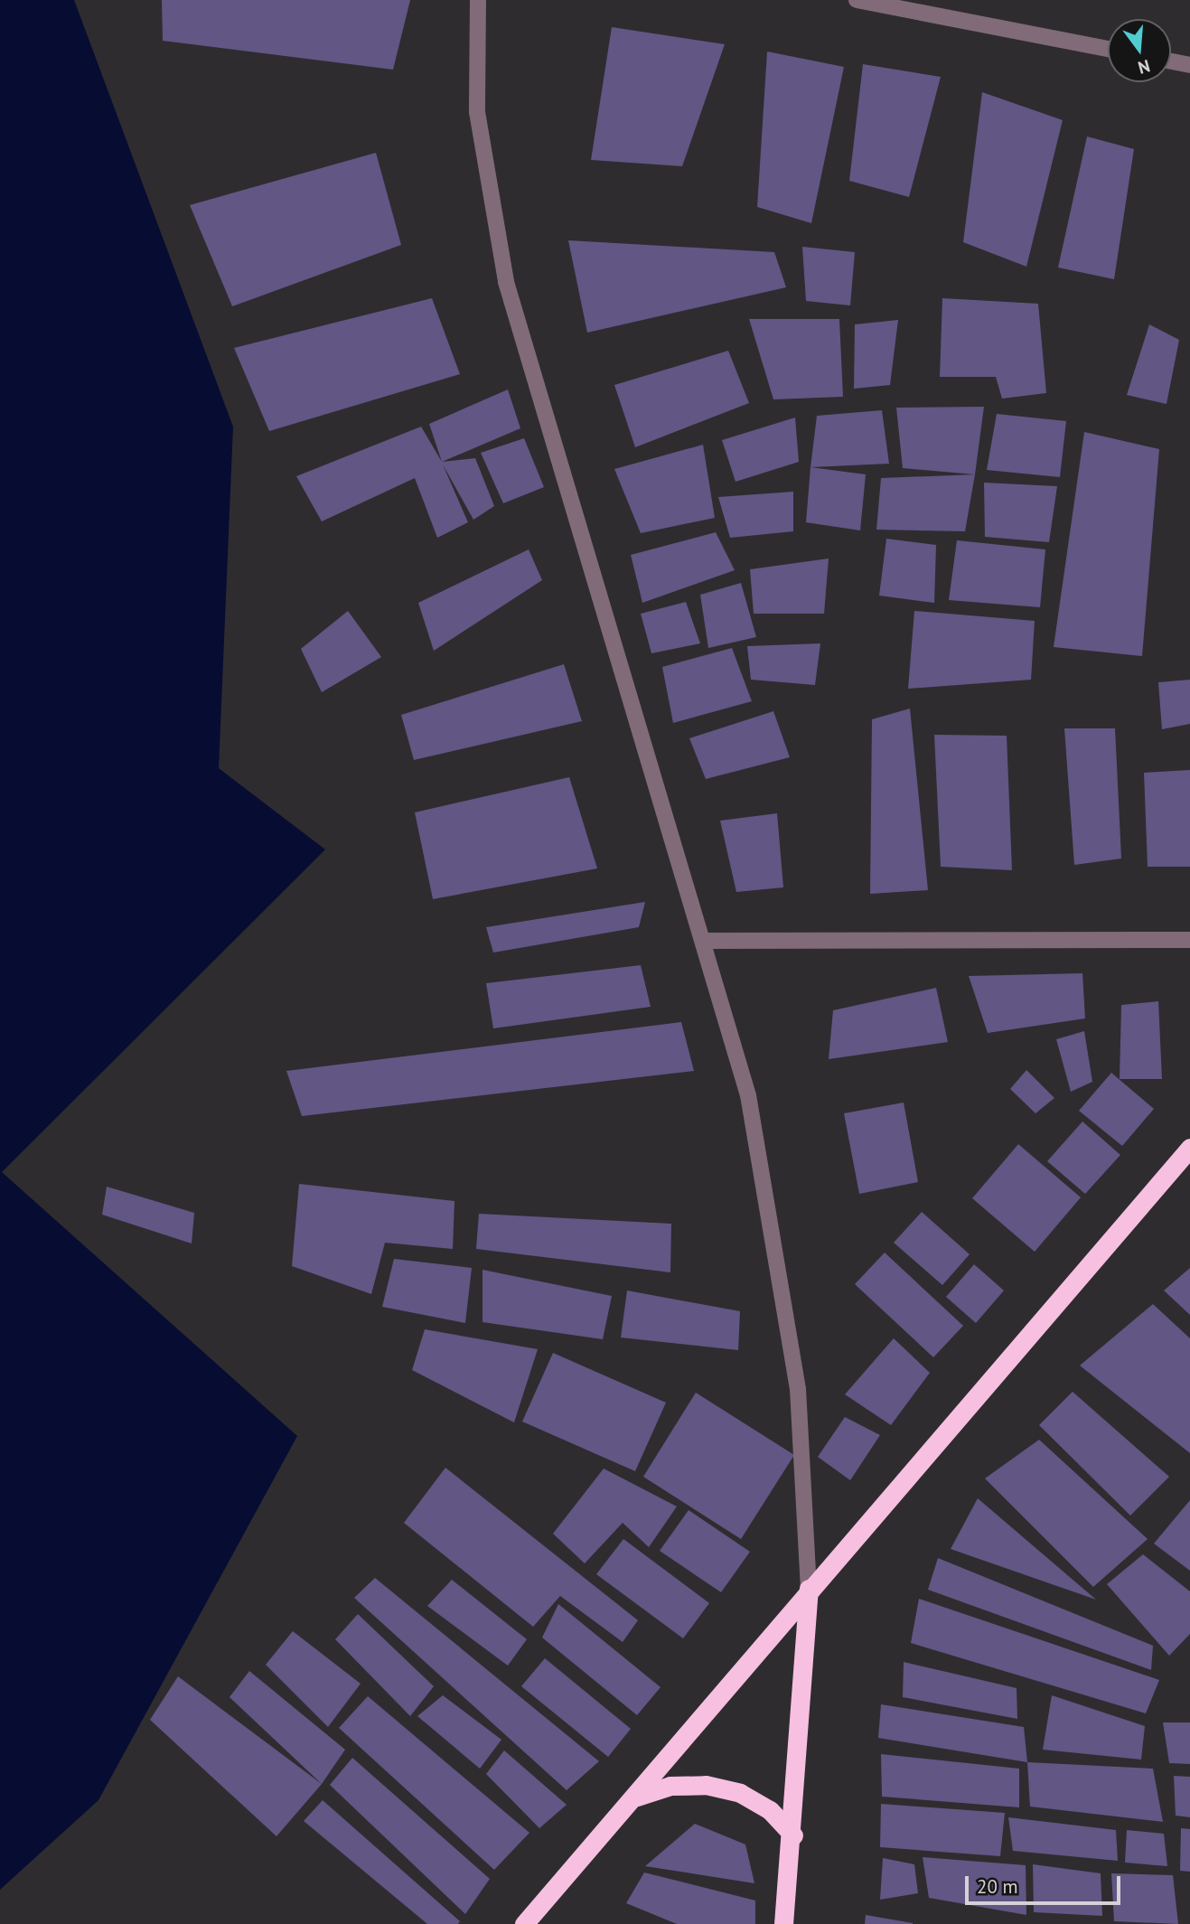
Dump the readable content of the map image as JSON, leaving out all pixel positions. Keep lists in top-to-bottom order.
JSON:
{
  "scale_bar": "20 m",
  "north": "bottom"
}
